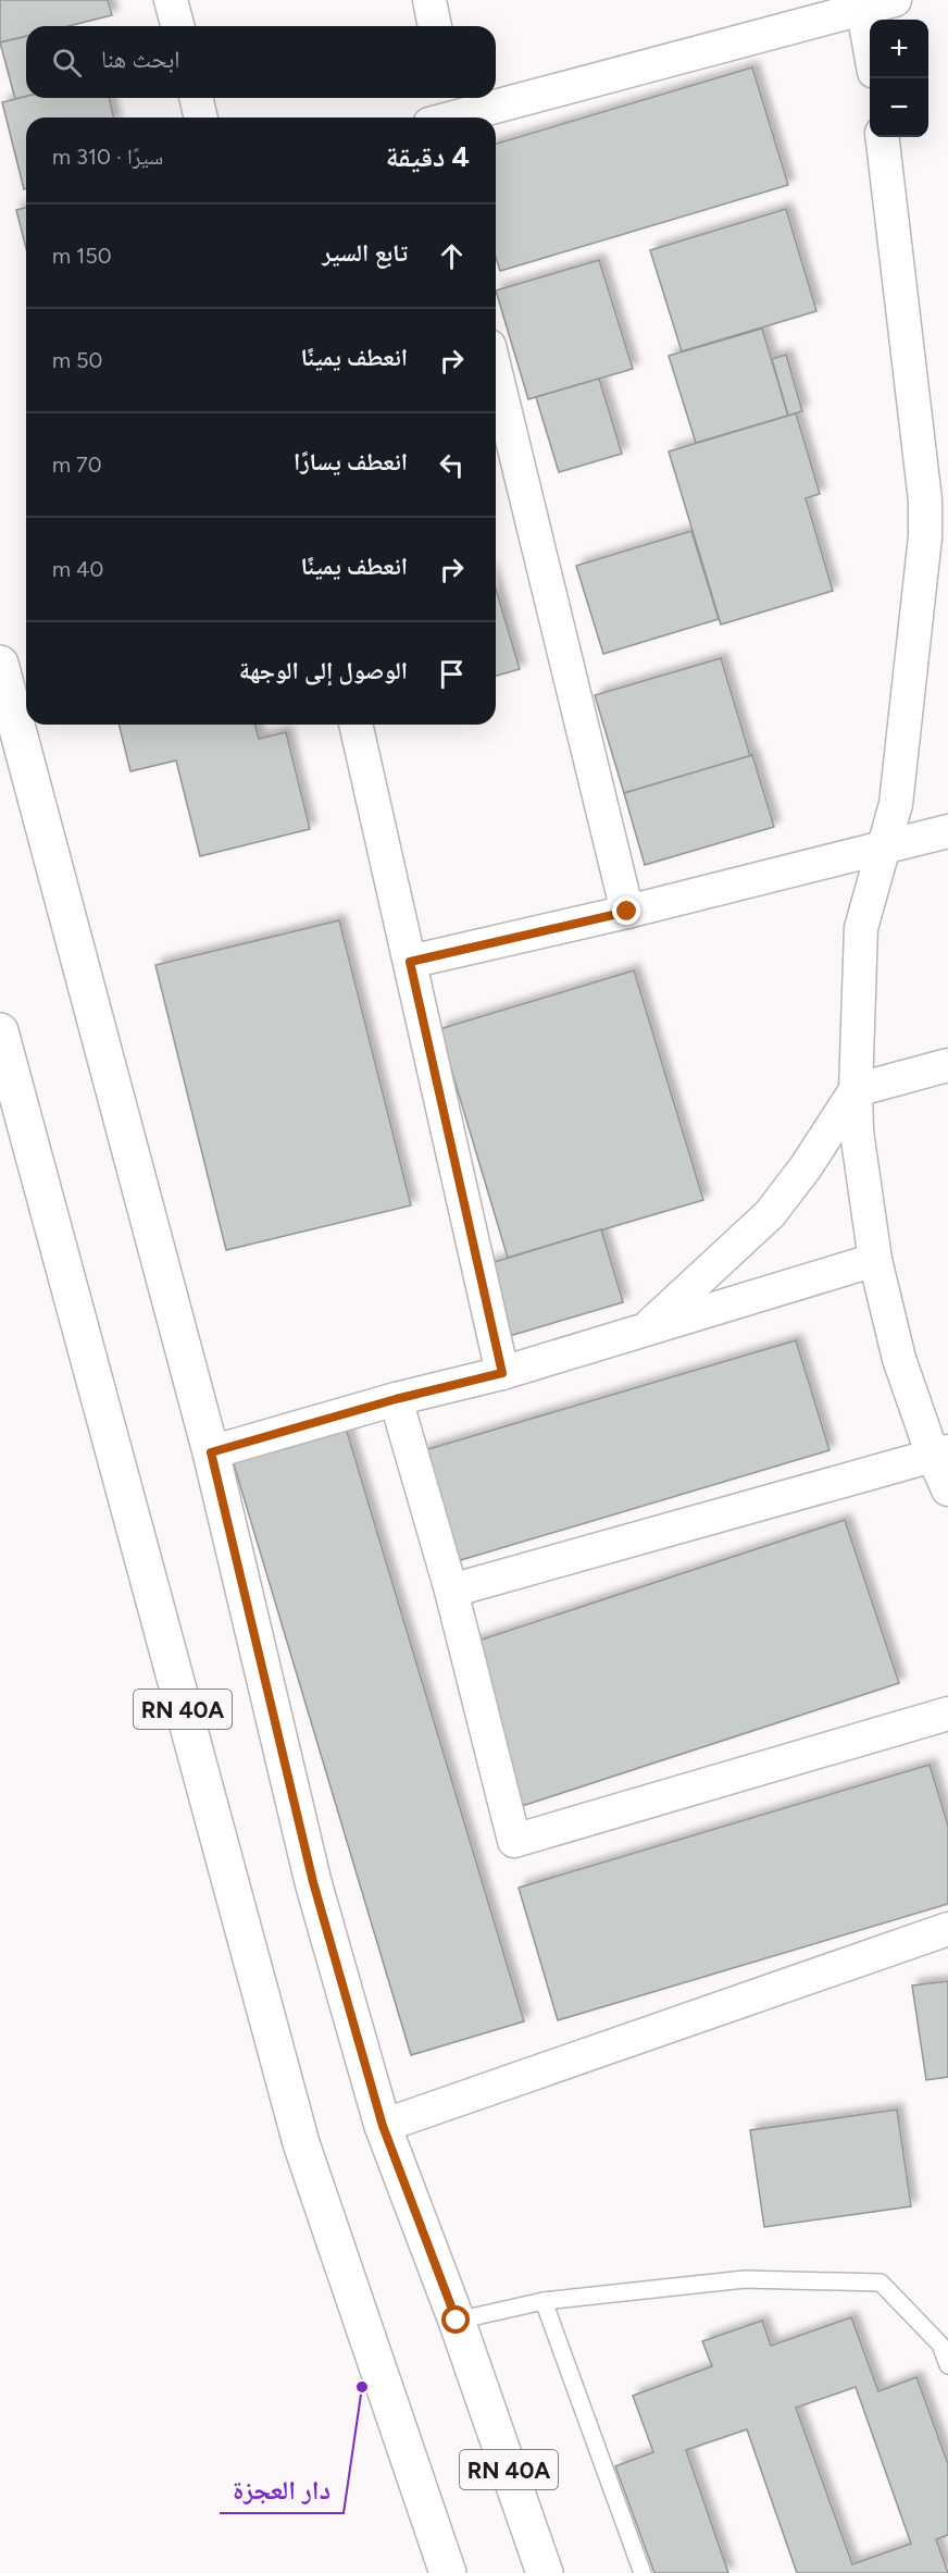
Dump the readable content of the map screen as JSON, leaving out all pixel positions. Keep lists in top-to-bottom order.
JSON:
{
  "streets": {
    "main road": ["RN 40A"]
  },
  "places": ["دار العجزة"],
  "page": {
    "map_buttons": ["+", "−"],
    "search": "ابحث هنا",
    "heading": ["4 دقيقة", "سيرًا · 310 m"],
    "list": [
      ["تابع السير", "150 m"],
      ["انعطف يمينًا", "50 m"],
      ["انعطف يسارًا", "70 m"],
      ["انعطف يمينًا", "40 m"],
      "الوصول إلى الوجهة"
    ]
  }
}
